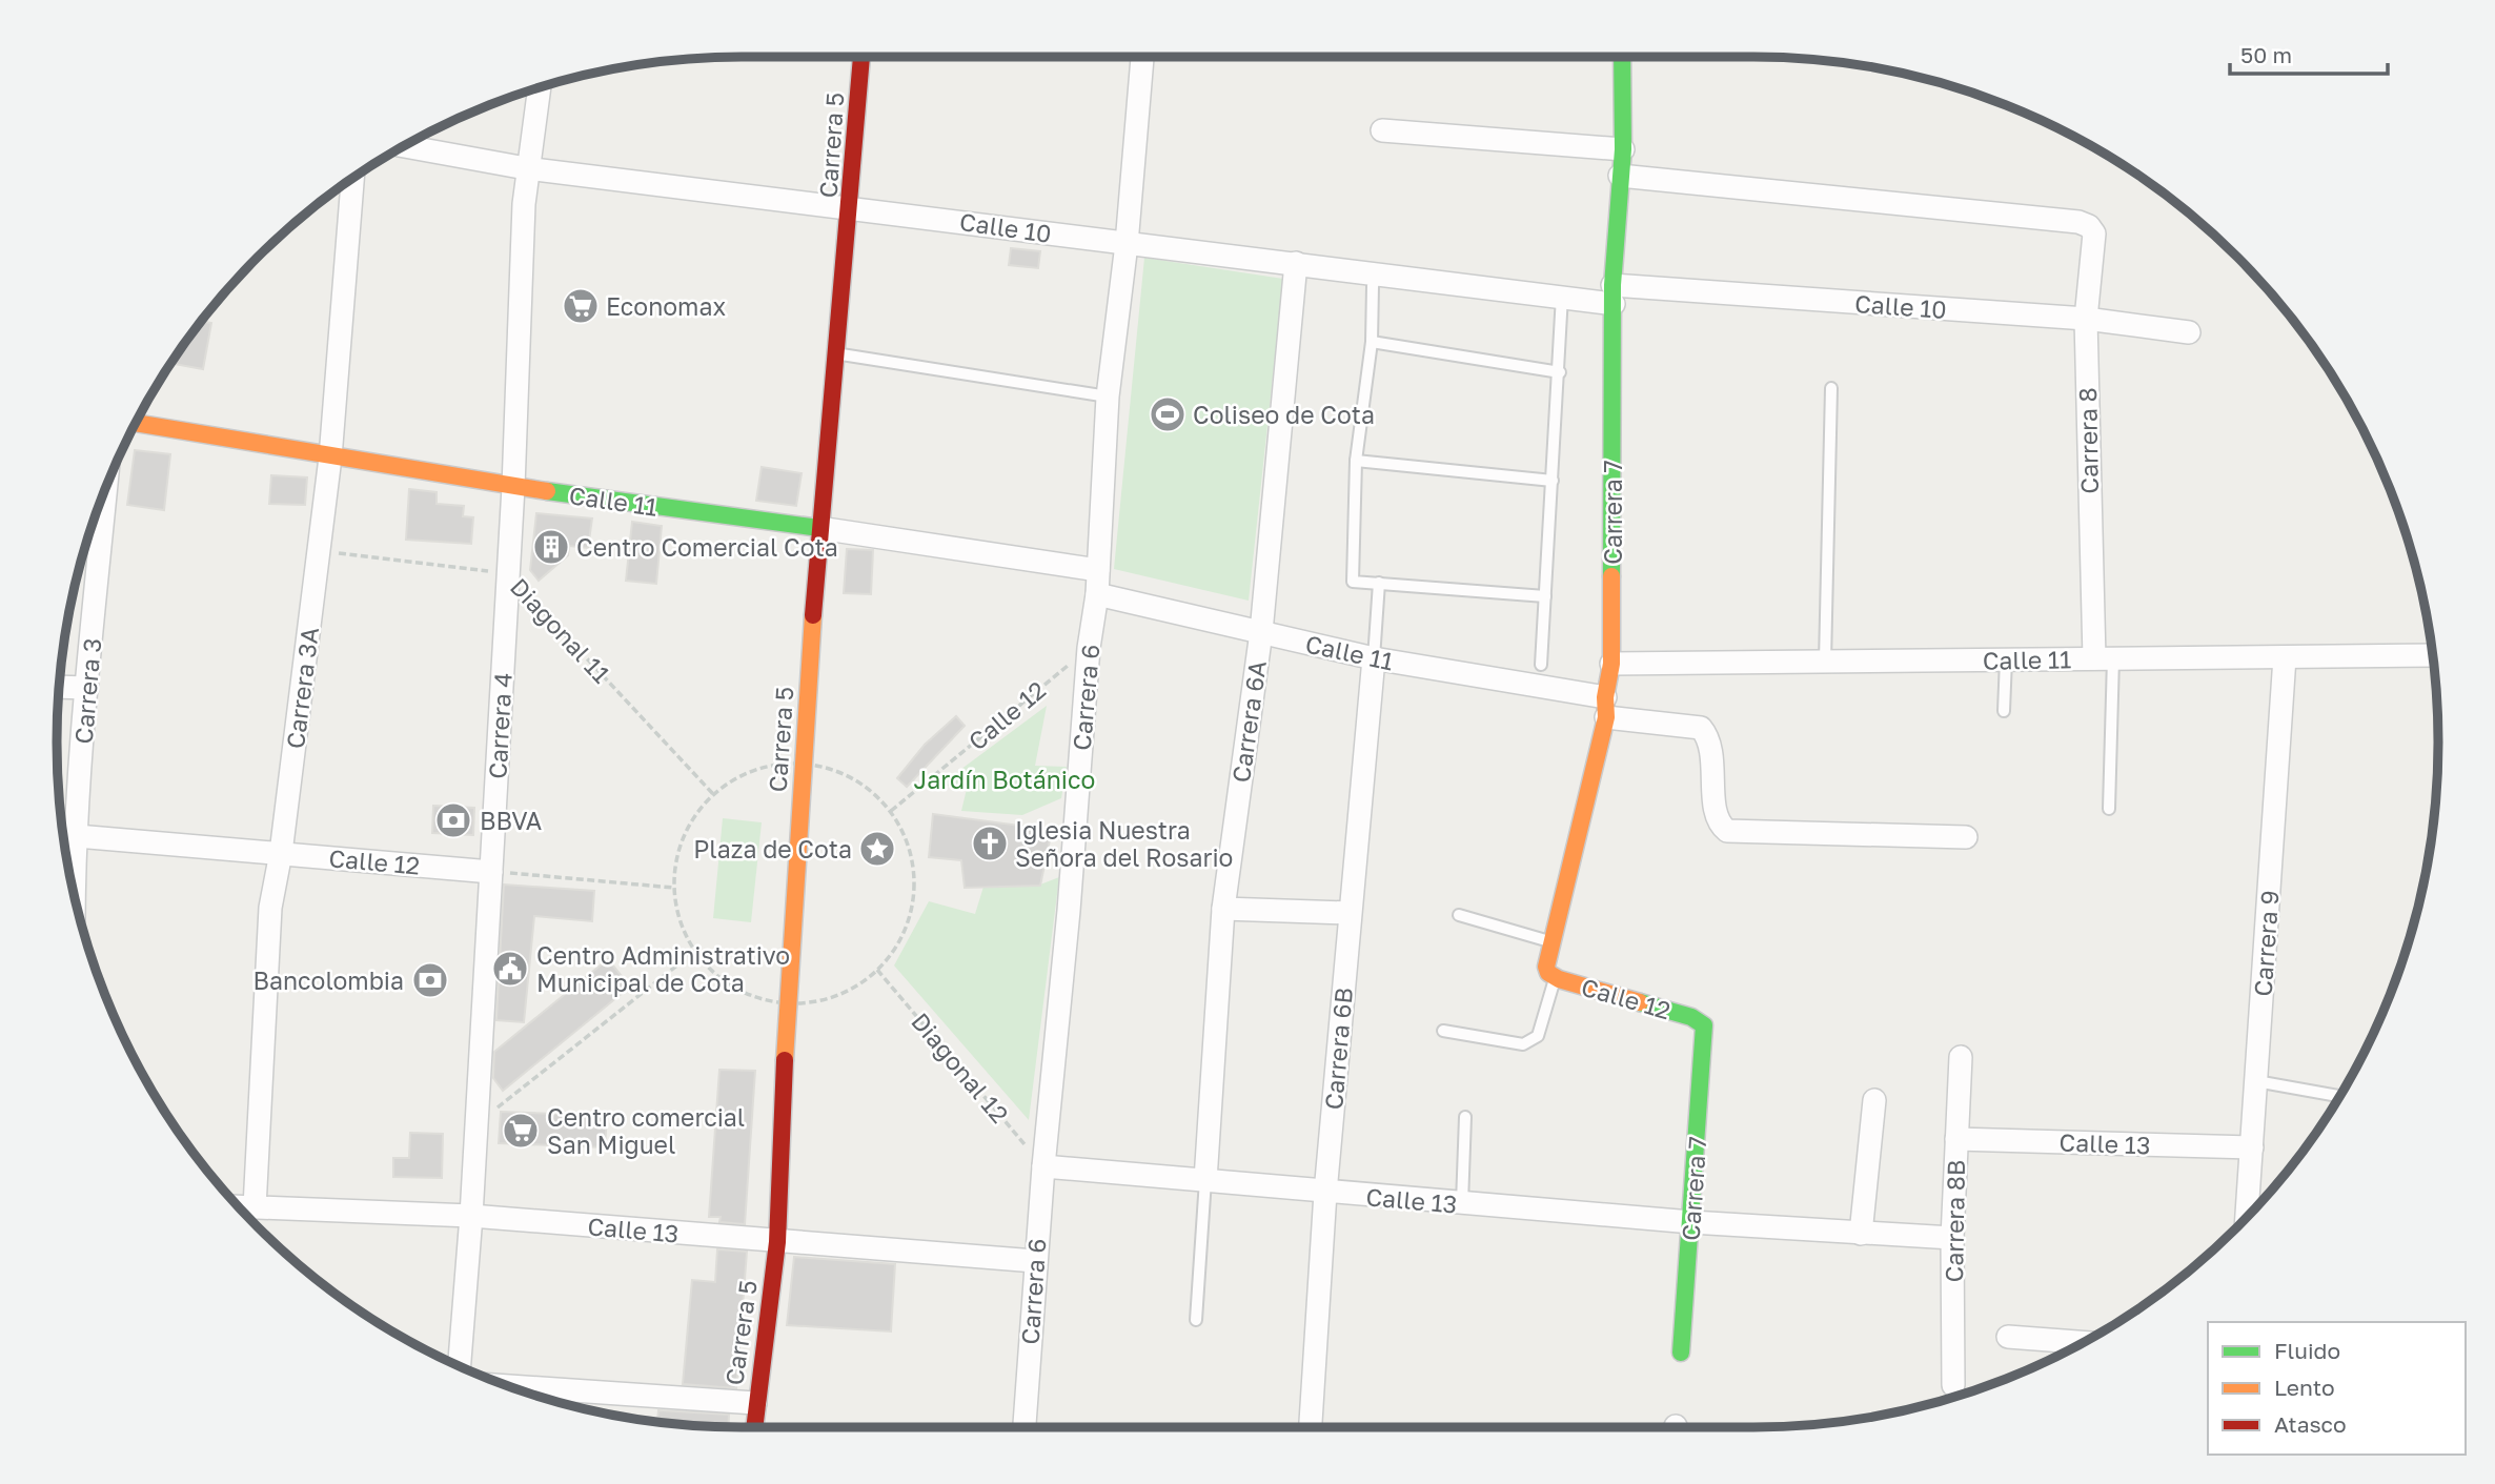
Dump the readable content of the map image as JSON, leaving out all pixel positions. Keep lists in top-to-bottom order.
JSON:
{
  "streets": {
    "main road": [
      "Carrera 5",
      "Calle 11",
      "Carrera 7",
      "Calle 12"
    ],
    "street": [
      "Calle 10",
      "Carrera 8",
      "Carrera 3A",
      "Carrera 3",
      "Carrera 6",
      "Carrera 6A",
      "Carrera 4",
      "Carrera 9",
      "Carrera 6B",
      "Calle 13",
      "Carrera 8B"
    ],
    "path": ["Diagonal 11", "Diagonal 12"]
  },
  "crossings": [
    ["Carrera 5", "Calle 10"],
    ["Carrera 5", "Calle 11"],
    ["Carrera 5", "Calle 13"],
    ["Calle 10", "Carrera 8"],
    ["Calle 10", "Carrera 7"],
    ["Calle 10", "Carrera 6"],
    ["Calle 10", "Carrera 6A"],
    ["Calle 10", "Carrera 4"],
    ["Carrera 8", "Calle 11"],
    ["Carrera 8", "Carrera 7"],
    ["Calle 11", "Carrera 7"],
    ["Calle 11", "Carrera 3A"],
    ["Calle 11", "Carrera 6"],
    ["Calle 11", "Carrera 6A"],
    ["Calle 11", "Carrera 4"],
    ["Calle 11", "Carrera 9"],
    ["Calle 11", "Carrera 6B"],
    ["Carrera 7", "Calle 12"],
    ["Carrera 7", "Calle 13"],
    ["Diagonal 11", "Carrera 3A"],
    ["Diagonal 11", "Carrera 4"],
    ["Carrera 3A", "Calle 12"],
    ["Carrera 3A", "Calle 13"],
    ["Carrera 3", "Calle 12"],
    ["Carrera 6", "Calle 12"],
    ["Carrera 6", "Diagonal 12"],
    ["Carrera 6", "Calle 13"],
    ["Calle 12", "Carrera 4"],
    ["Carrera 6A", "Calle 13"],
    ["Carrera 4", "Calle 13"],
    ["Carrera 9", "Calle 13"],
    ["Carrera 6B", "Calle 13"],
    ["Diagonal 12", "Calle 13"],
    ["Calle 13", "Carrera 8B"]
  ],
  "parks": ["Jardín Botánico"],
  "places": {
    "supermarket": ["Economax", "Centro comercial San Miguel"],
    "sports": ["Coliseo de Cota"],
    "building": ["Centro Comercial Cota"],
    "bank": ["BBVA", "Bancolombia"],
    "church": ["Iglesia Nuestra Señora del Rosario"],
    "place": ["Plaza de Cota"],
    "public building": ["Centro Administrativo Municipal de Cota"]
  },
  "legend": ["Fluido", "Lento", "Atasco"],
  "scale_bar": "50 m"
}
